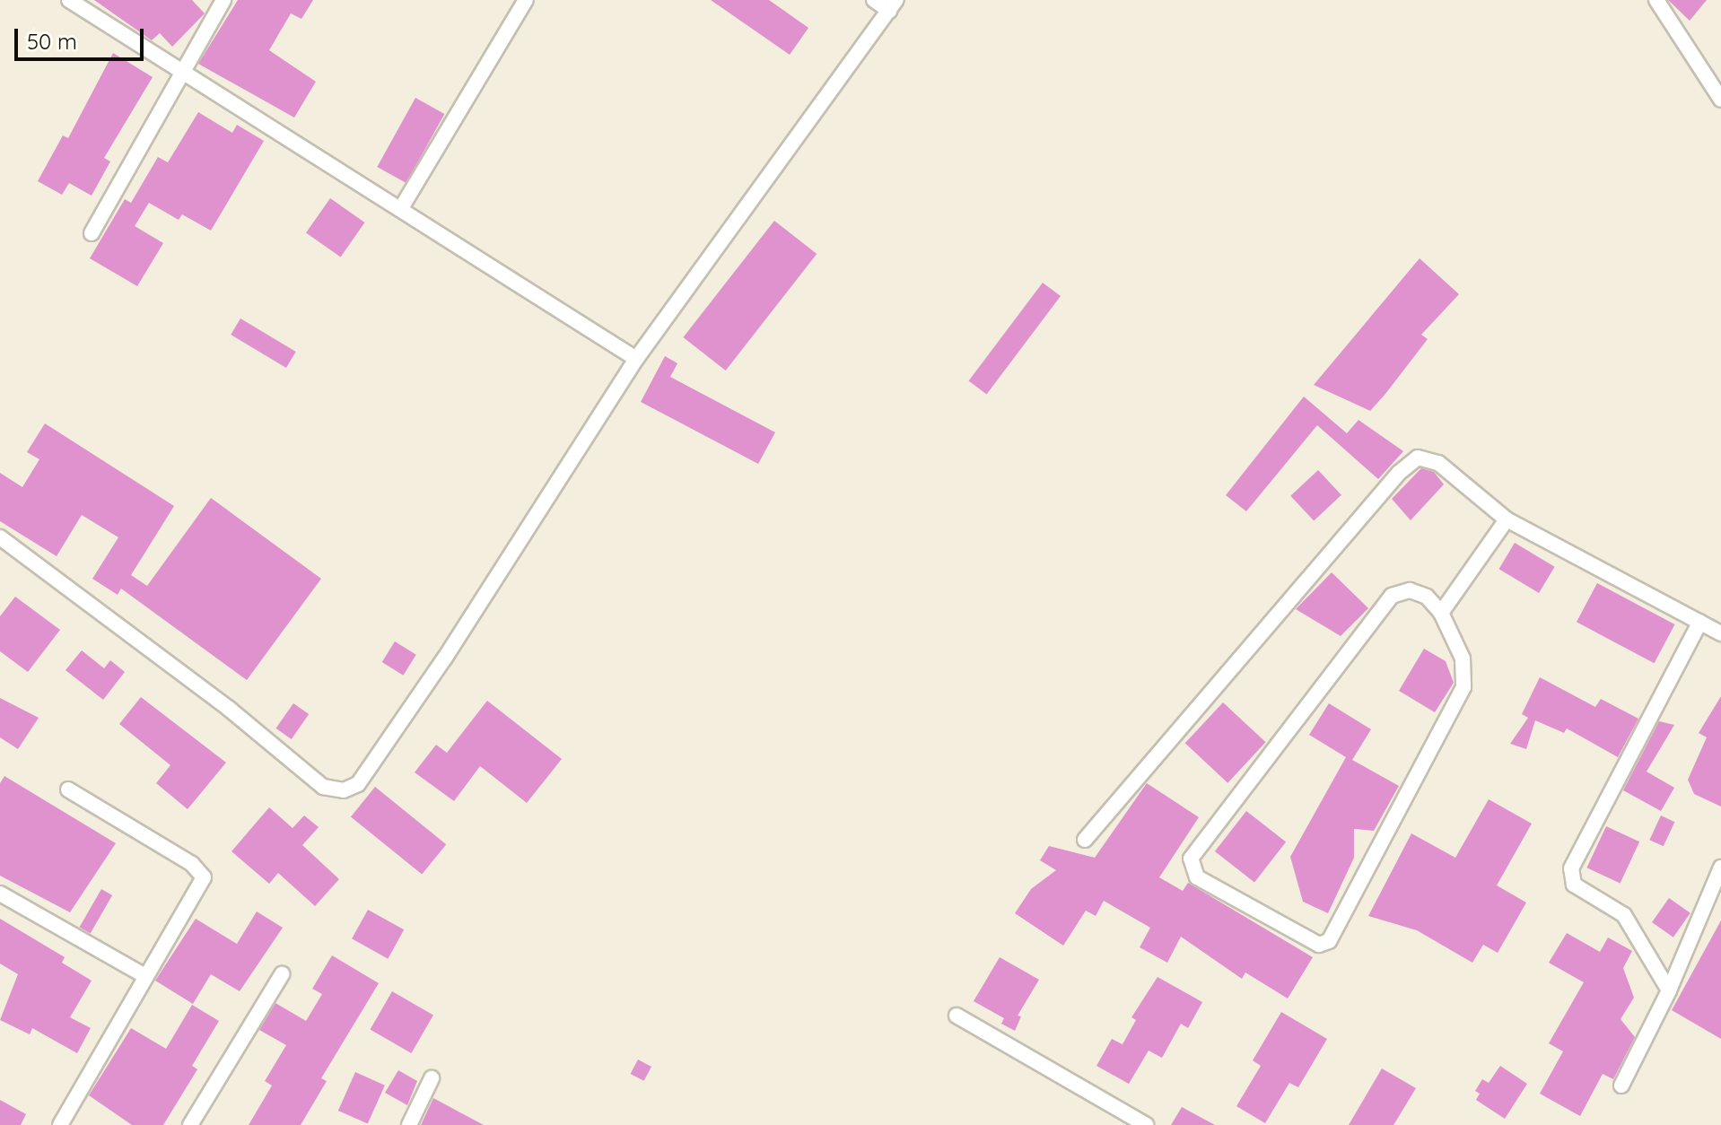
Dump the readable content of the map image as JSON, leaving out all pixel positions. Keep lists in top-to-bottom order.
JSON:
{
  "scale_bar": "50 m"
}
